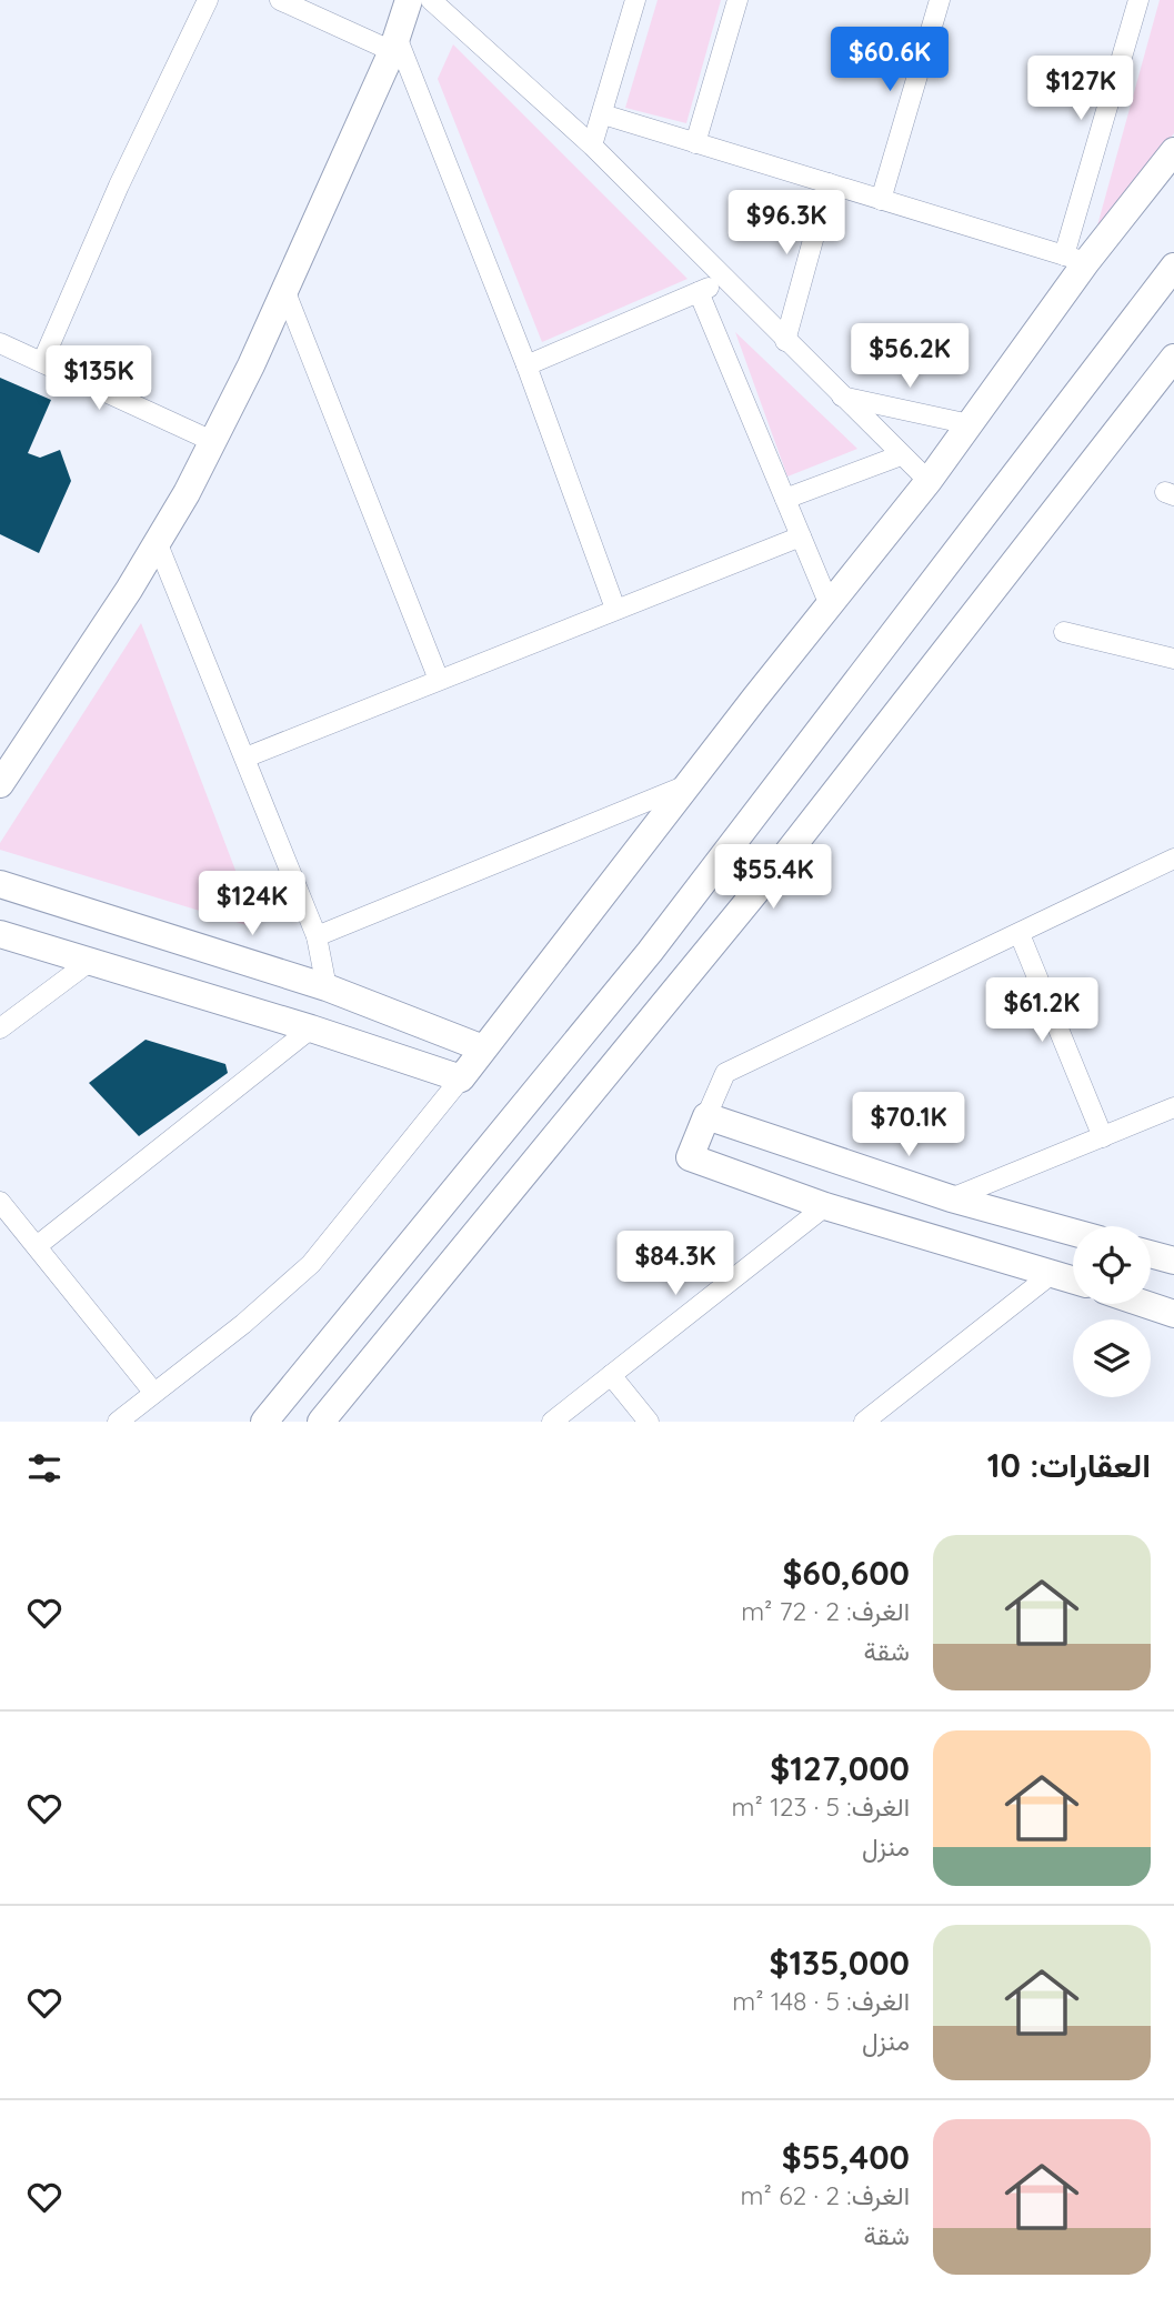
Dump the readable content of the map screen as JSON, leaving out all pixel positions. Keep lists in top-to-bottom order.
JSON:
{
  "page": {
    "price": [
      "$60.6K",
      "$127K",
      "$96.3K",
      "$56.2K",
      "$135K",
      "$55.4K",
      "$124K",
      "$61.2K",
      "$70.1K",
      "$84.3K"
    ],
    "heading": "العقارات: 10",
    "list": [
      {
        "name": "$60,600",
        "note": "الغرف: 2 · 72 m² · شقة"
      },
      {
        "name": "$127,000",
        "note": "الغرف: 5 · 123 m² · منزل"
      },
      {
        "name": "$135,000",
        "note": "الغرف: 5 · 148 m² · منزل"
      },
      {
        "name": "$55,400",
        "note": "الغرف: 2 · 62 m² · شقة"
      }
    ]
  }
}
